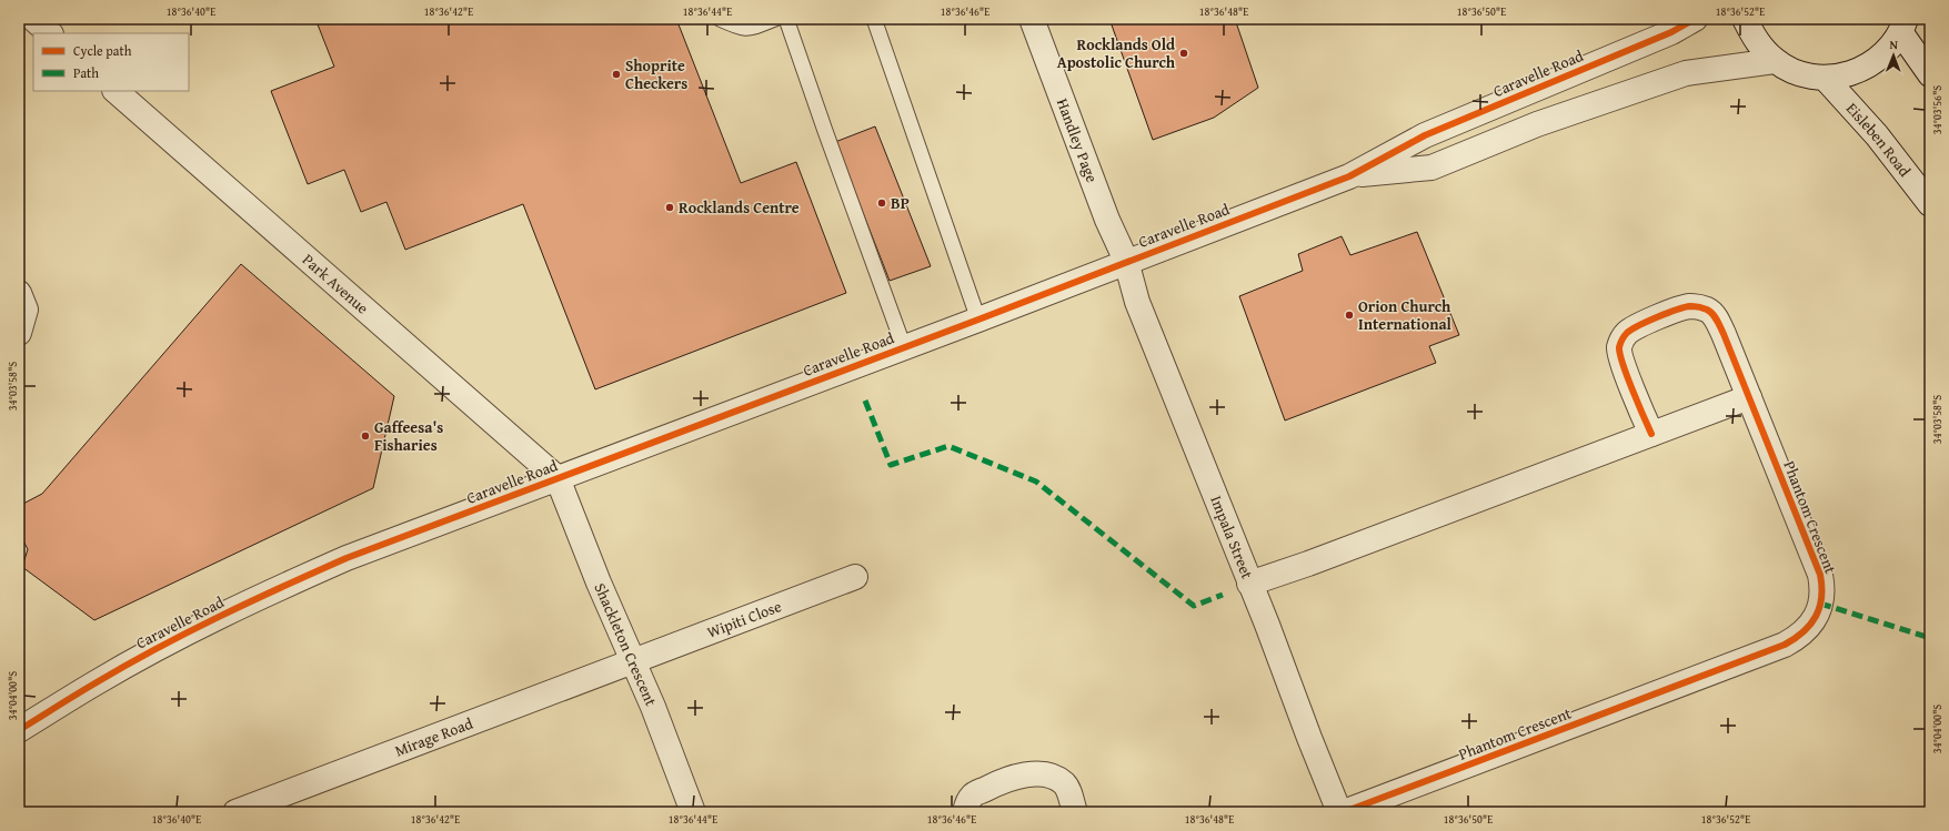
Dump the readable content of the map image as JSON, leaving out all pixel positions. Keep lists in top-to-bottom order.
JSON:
{
  "streets": {
    "street": [
      "Caravelle Road",
      "Handley Page",
      "Eisleben Road",
      "Park Avenue",
      "Phantom Crescent",
      "Impala Street",
      "Wipiti Close",
      "Shackleton Crescent",
      "Mirage Road"
    ]
  },
  "crossings": [
    ["Caravelle Road", "Handley Page"],
    ["Caravelle Road", "Park Avenue"],
    ["Caravelle Road", "Impala Street"],
    ["Caravelle Road", "Shackleton Crescent"],
    ["Handley Page", "Impala Street"],
    ["Park Avenue", "Shackleton Crescent"],
    ["Wipiti Close", "Shackleton Crescent"],
    ["Wipiti Close", "Mirage Road"],
    ["Shackleton Crescent", "Mirage Road"]
  ],
  "places": [
    "Rocklands Old Apostolic Church",
    "Shoprite Checkers",
    "BP",
    "Rocklands Centre",
    "Orion Church International",
    "Gaffeesa's Fisharies"
  ],
  "legend": ["Cycle path", "Path"],
  "north": "top",
  "coordinates": [
    "18°36'40\"E",
    "18°36'42\"E",
    "18°36'44\"E",
    "18°36'46\"E",
    "18°36'48\"E",
    "18°36'50\"E",
    "18°36'52\"E",
    "34°03'56\"S",
    "34°03'58\"S",
    "34°04'00\"S"
  ]
}
